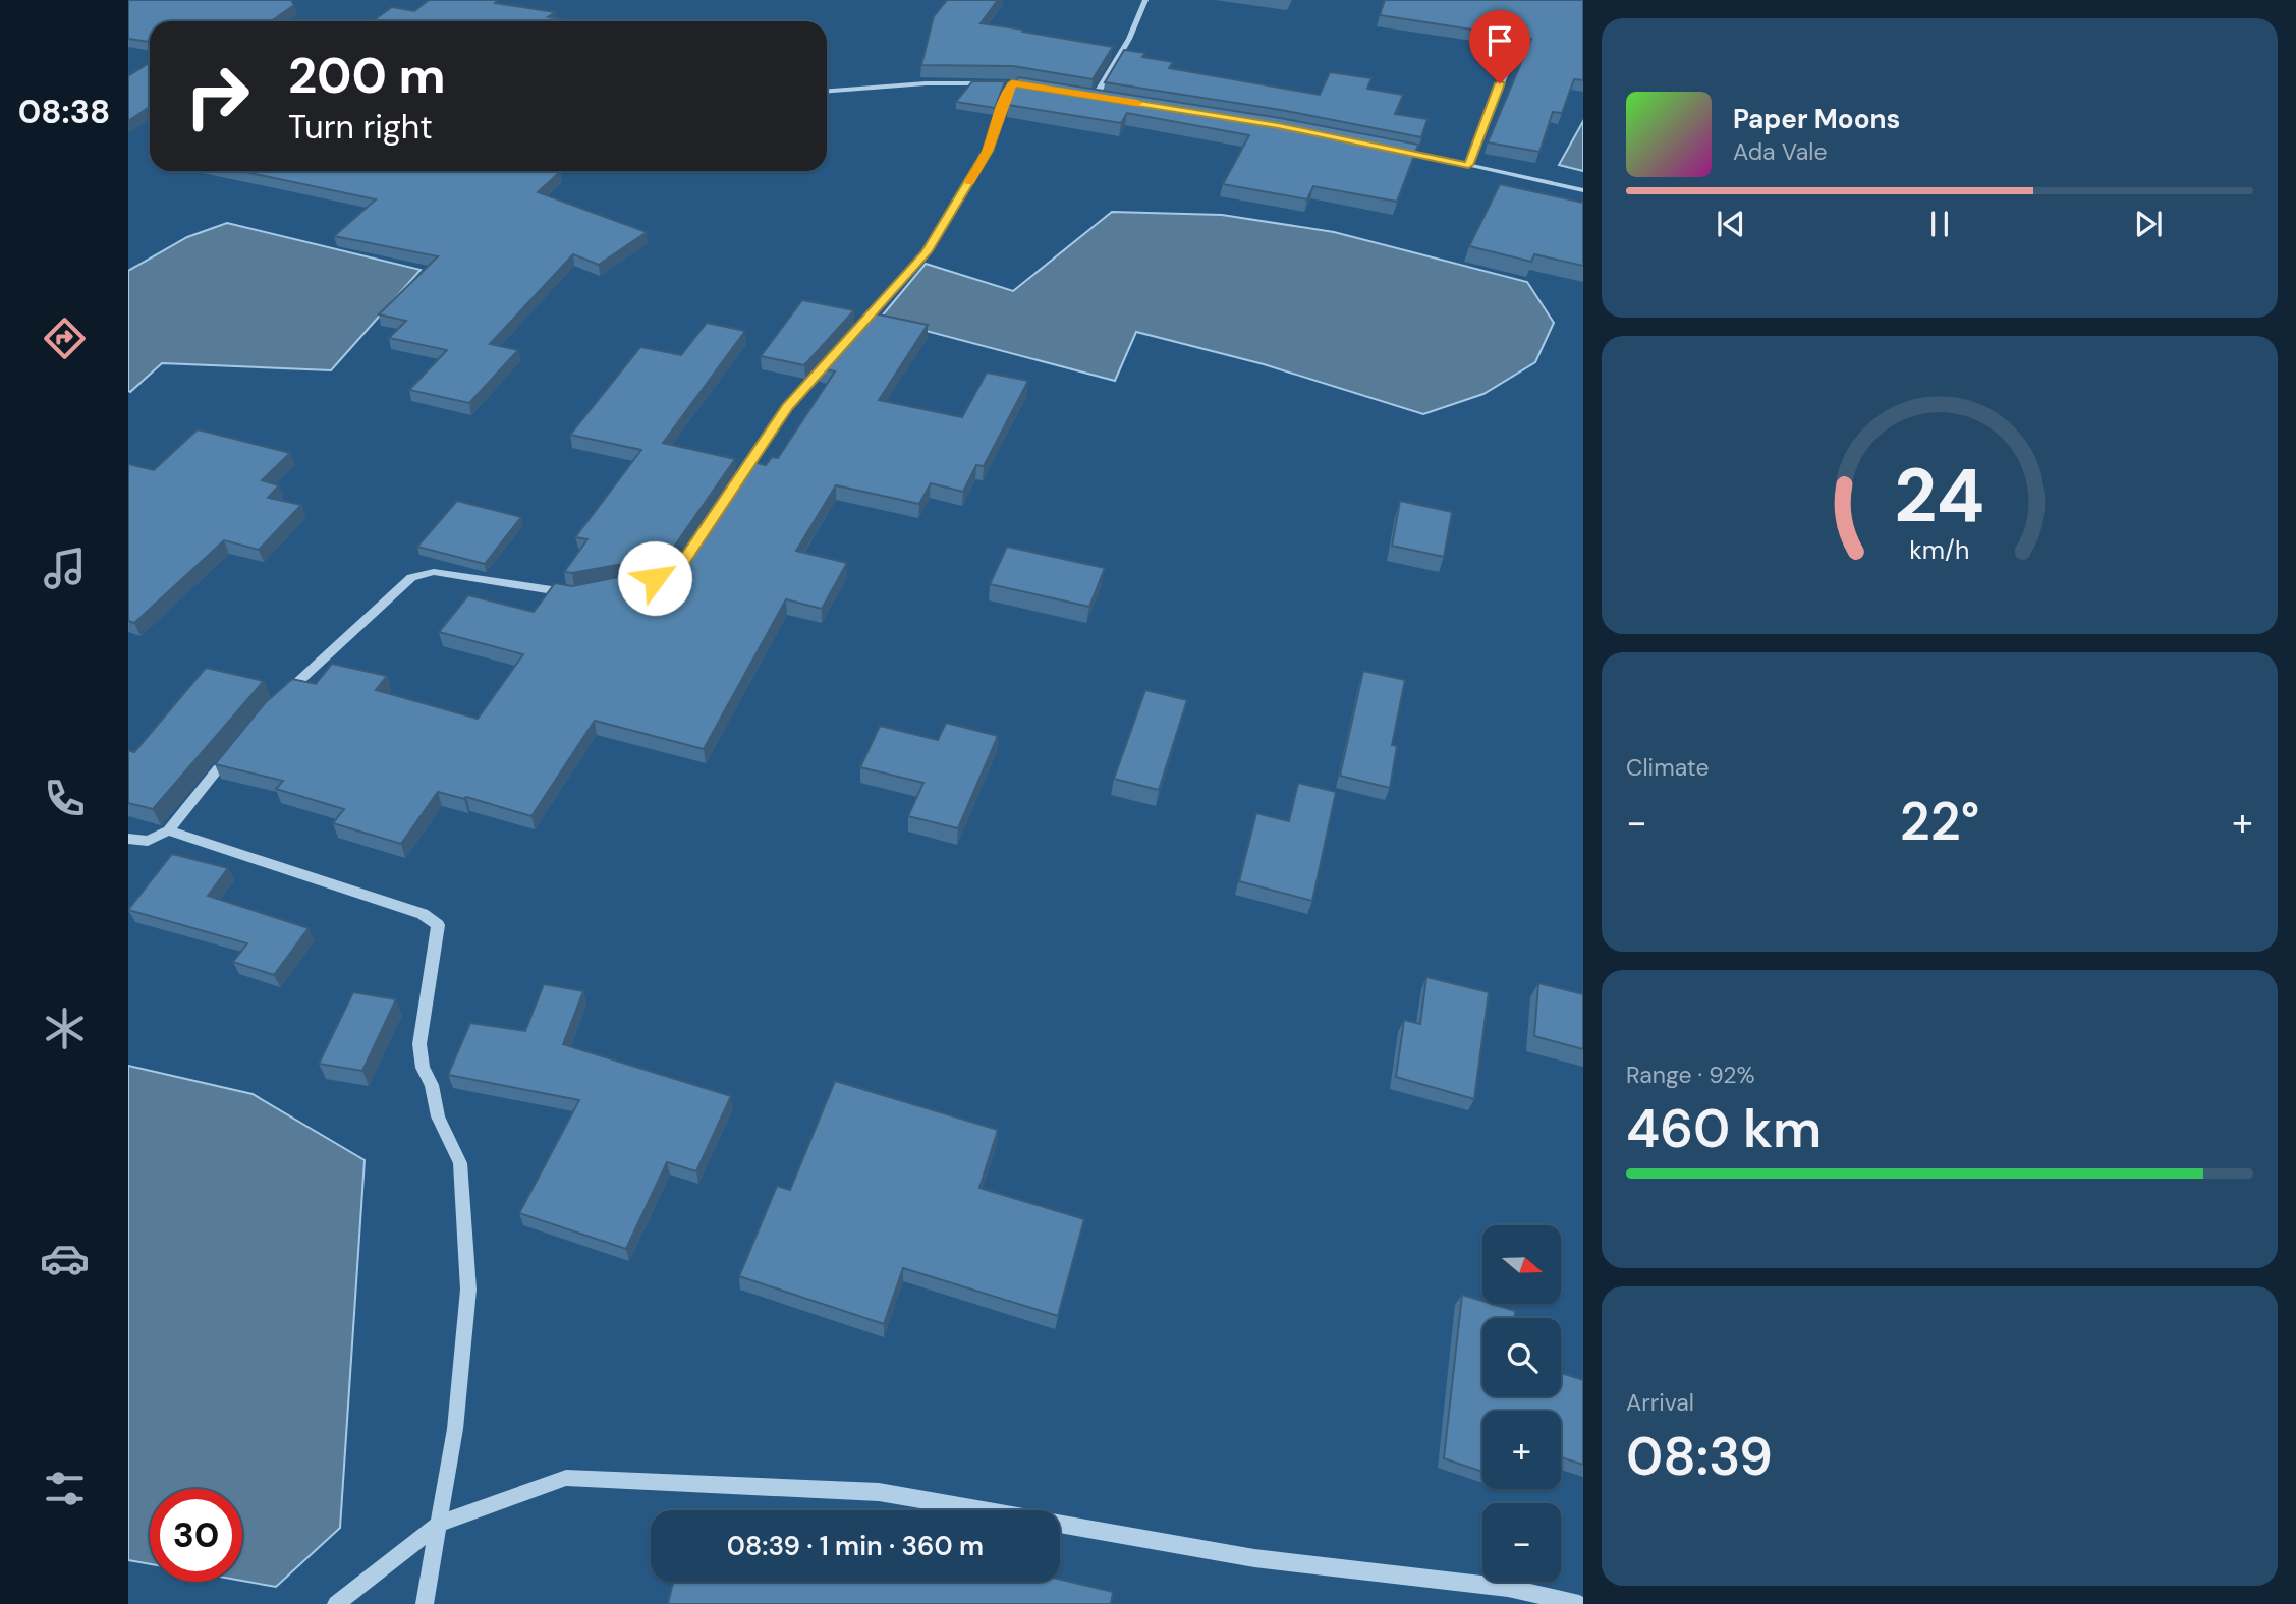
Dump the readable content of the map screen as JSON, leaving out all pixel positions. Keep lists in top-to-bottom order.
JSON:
{
  "north": "right",
  "page": {
    "tabs": "08:38",
    "turn": ["200 m", "Turn right"],
    "song": ["Paper Moons", "Ada Vale"],
    "tile": [
      "Climate",
      ["Range · 92%", "460 km"],
      ["Arrival", "08:39"]
    ],
    "heat": ["−", "22°", "+"],
    "map_buttons": ["+", "−"],
    "limit": "30",
    "trip": "08:39 · 1 min · 360 m",
    "gauge": ["24", "km/h"]
  }
}
